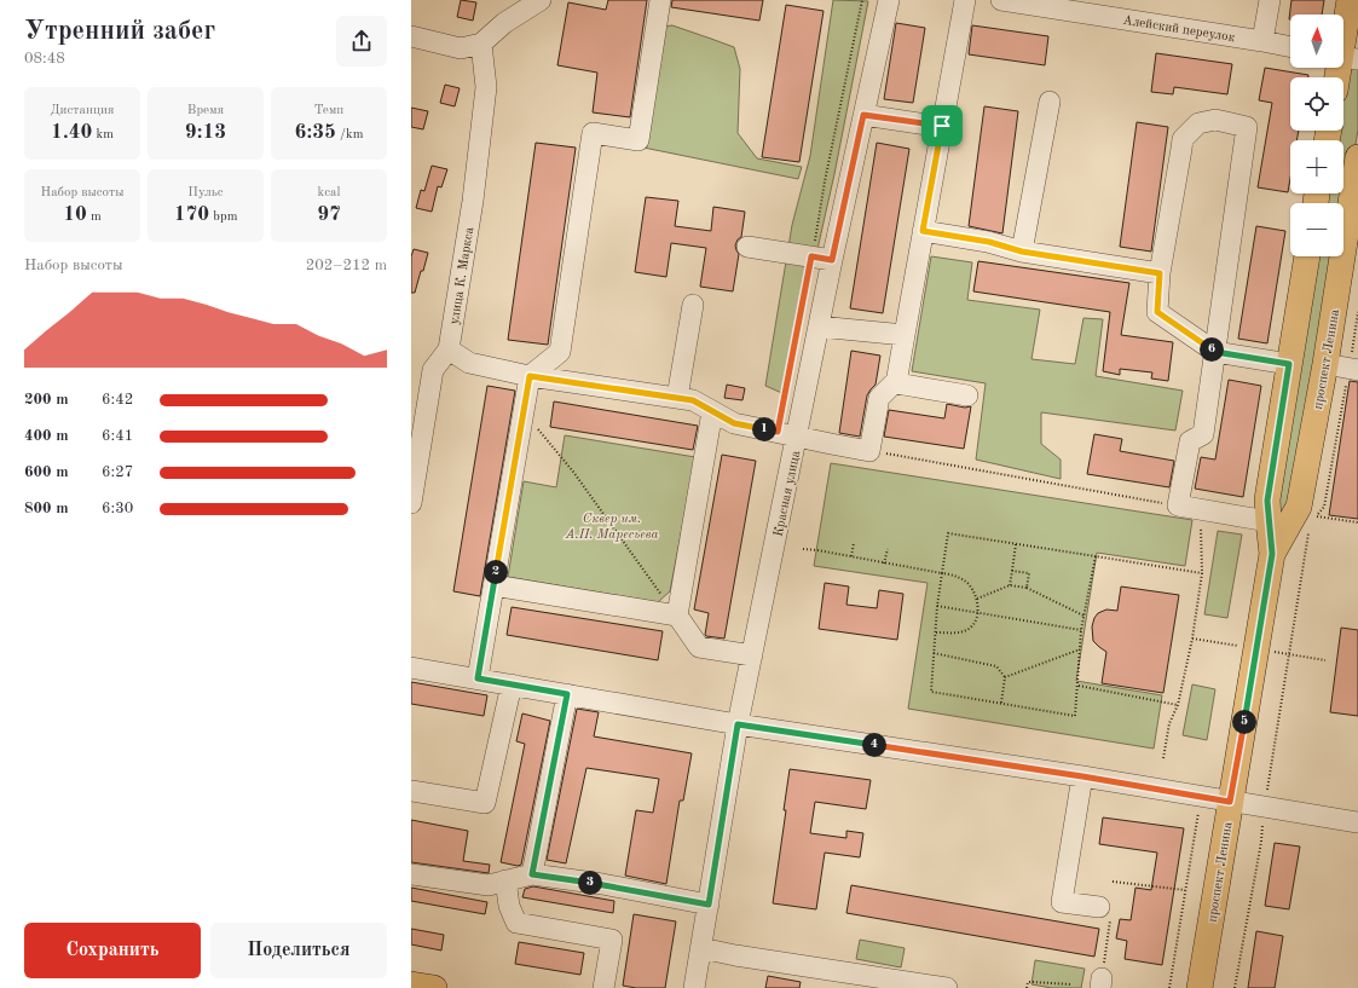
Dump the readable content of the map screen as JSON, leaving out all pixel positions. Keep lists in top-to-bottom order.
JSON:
{
  "streets": {
    "main road": ["проспект Ленина"],
    "street": ["Алейский переулок", "улица К. Маркса", "Красная улица"]
  },
  "parks": ["Сквер им. А.П. Маресьева"],
  "north": "top",
  "page": {
    "heading": ["Утренний забег", "08:48"],
    "map_buttons": ["+", "−"],
    "stats": [
      ["Дистанция", "1.40 km"],
      ["Время", "9:13"],
      ["Темп", "6:35 /km"],
      ["Набор высоты", "10 m"],
      ["Пульс", "170 bpm"],
      ["kcal", "97"]
    ],
    "chart": ["Набор высоты", "202–212 m"],
    "pins": [
      "6",
      "1",
      "2",
      "5",
      "4",
      "3"
    ],
    "list": [
      {
        "name": "200 m",
        "note": "6:42"
      },
      {
        "name": "400 m",
        "note": "6:41"
      },
      {
        "name": "600 m",
        "note": "6:27"
      },
      {
        "name": "800 m",
        "note": "6:30"
      }
    ],
    "buttons": ["Сохранить", "Поделиться"]
  }
}
